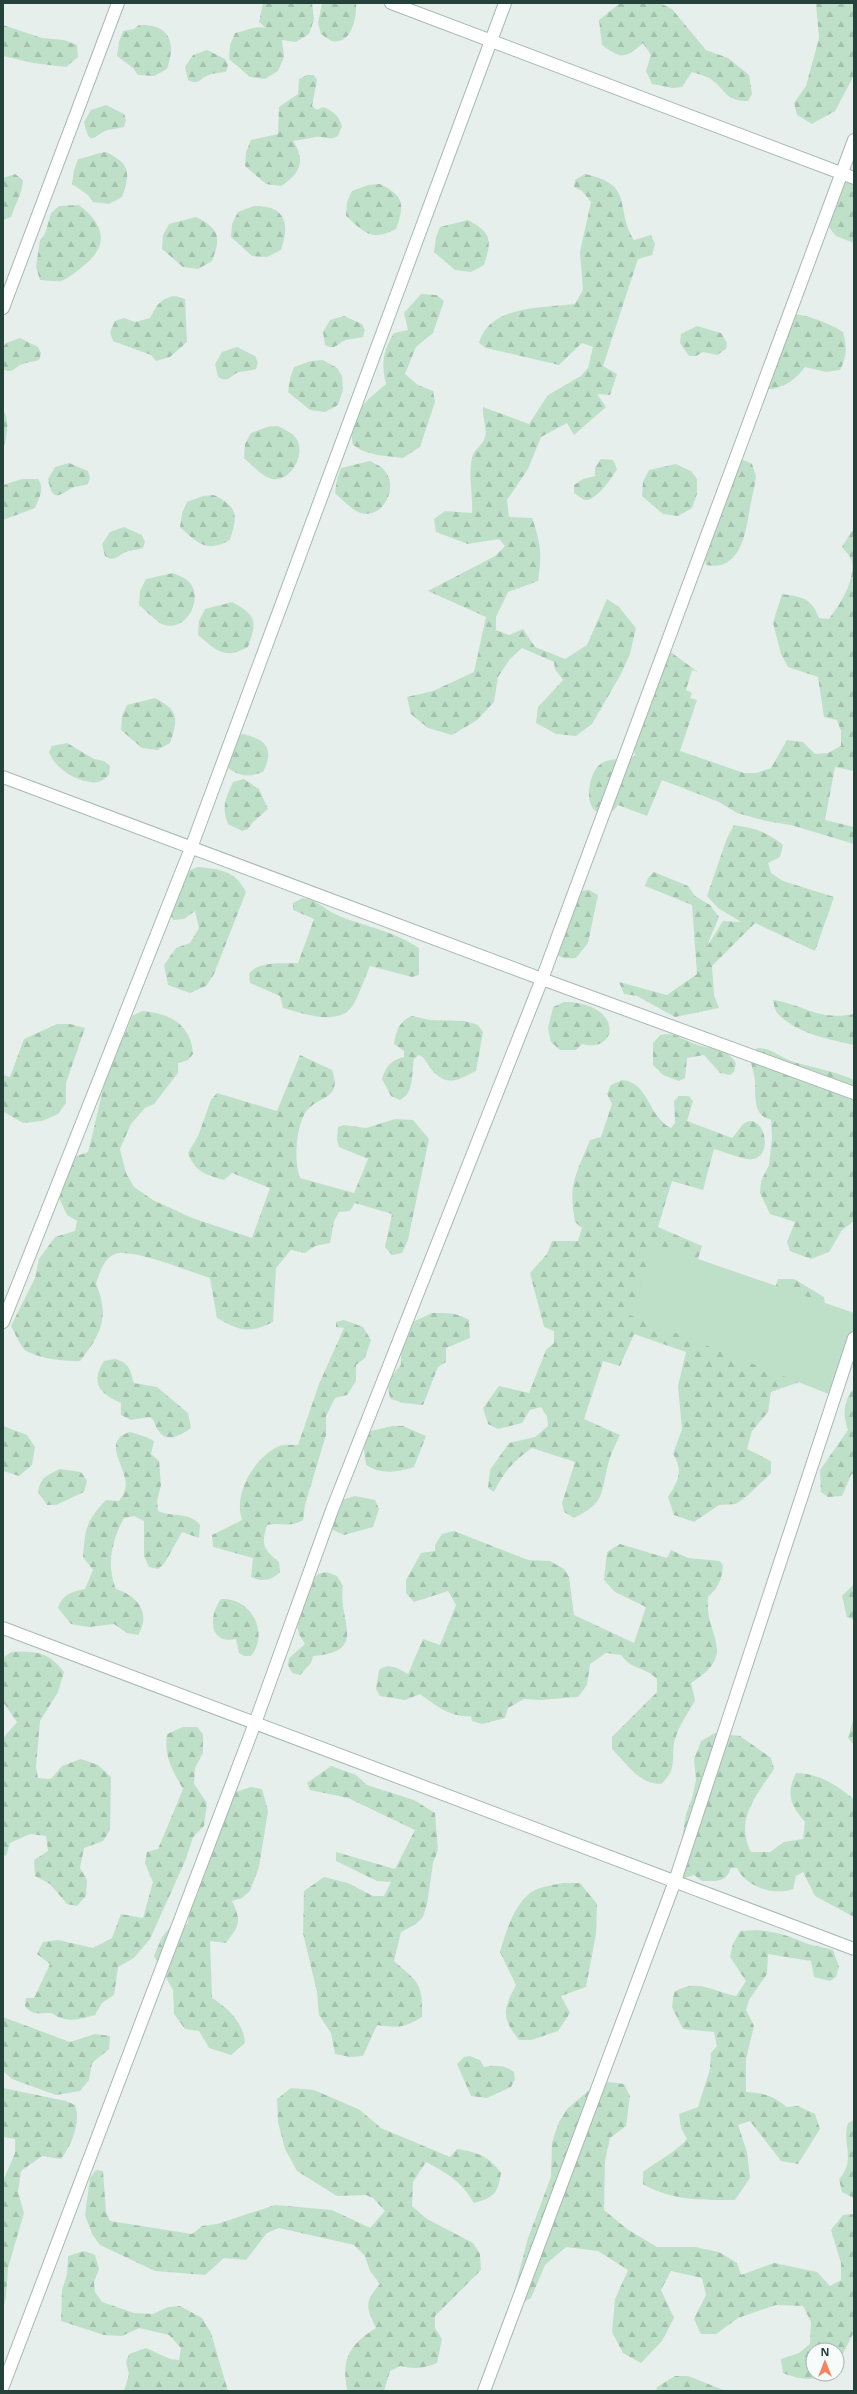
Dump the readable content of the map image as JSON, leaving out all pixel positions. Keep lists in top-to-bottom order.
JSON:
{
  "north": "top"
}
